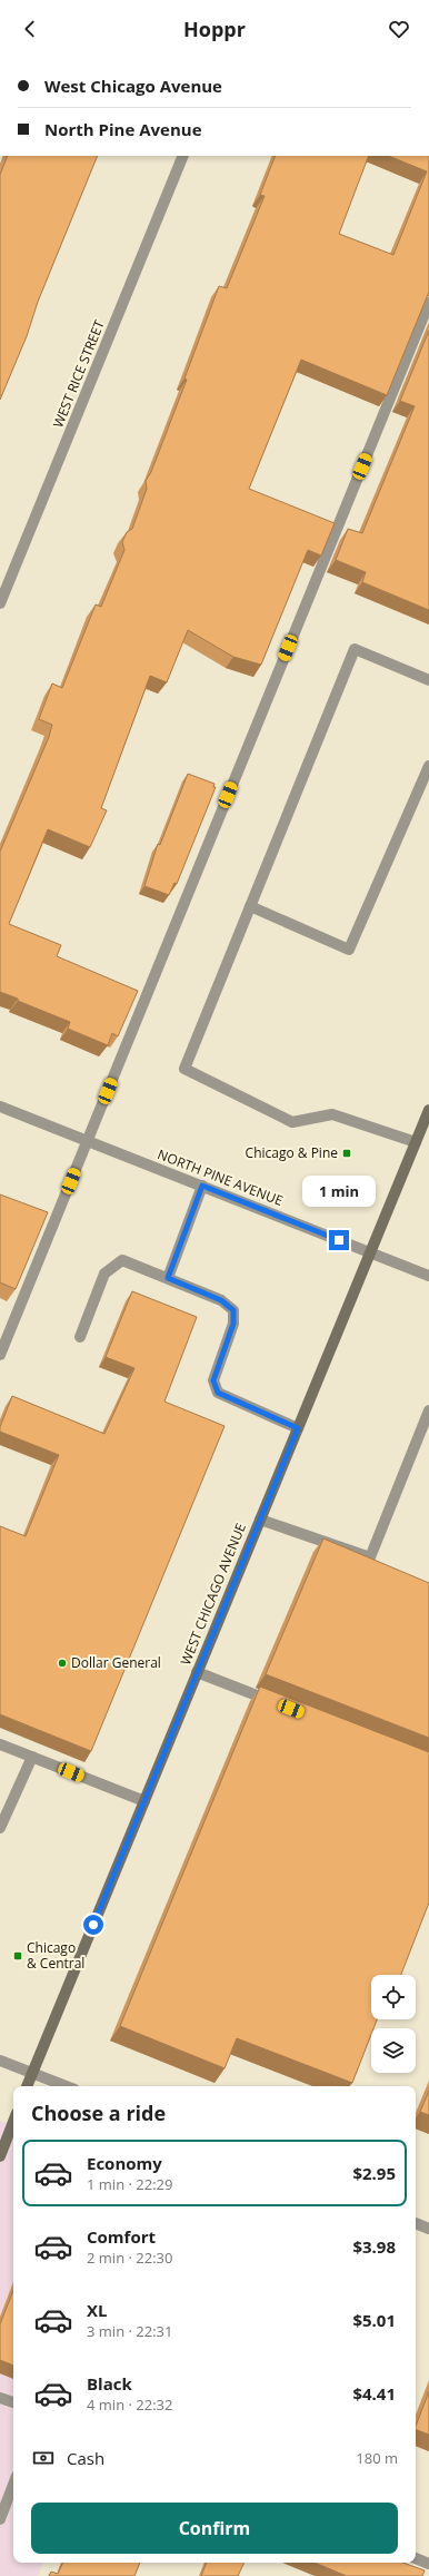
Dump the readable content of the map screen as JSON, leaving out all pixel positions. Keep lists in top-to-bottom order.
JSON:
{
  "streets": {
    "main road": ["WEST CHICAGO AVENUE"],
    "street": ["WEST RICE STREET", "NORTH PINE AVENUE"]
  },
  "crossings": [
    ["NORTH PINE AVENUE", "WEST CHICAGO AVENUE"]
  ],
  "places": {
    "transit": ["Chicago & Pine", "Chicago & Central"],
    "other": ["Dollar General"]
  },
  "page": {
    "header": "Hoppr",
    "banner": ["West Chicago Avenue", "North Pine Avenue"],
    "bubble": "1 min",
    "heading": "Choose a ride",
    "list": [
      {
        "name": "Economy",
        "note": "1 min · 22:29",
        "value": "$2.95"
      },
      {
        "name": "Comfort",
        "note": "2 min · 22:30",
        "value": "$3.98"
      },
      {
        "name": "XL",
        "note": "3 min · 22:31",
        "value": "$5.01"
      },
      {
        "name": "Black",
        "note": "4 min · 22:32",
        "value": "$4.41"
      }
    ],
    "pay": ["Cash", "180 m"],
    "buttons": "Confirm"
  }
}
